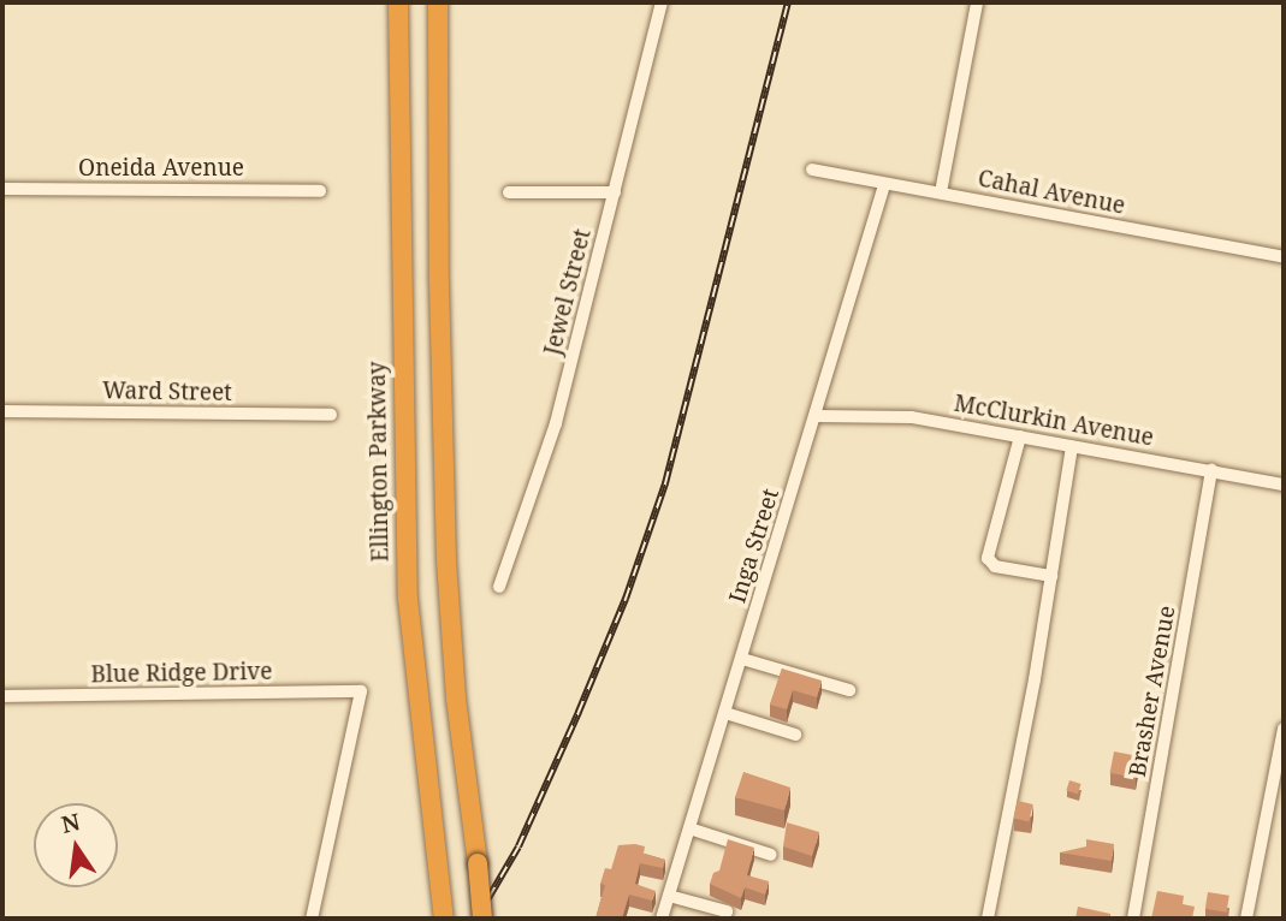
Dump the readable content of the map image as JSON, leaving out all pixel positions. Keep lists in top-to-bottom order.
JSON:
{
  "streets": {
    "highway": ["Ellington Parkway"],
    "street": [
      "Oneida Avenue",
      "Cahal Avenue",
      "Jewel Street",
      "Ward Street",
      "McClurkin Avenue",
      "Inga Street",
      "Blue Ridge Drive",
      "Brasher Avenue"
    ]
  },
  "crossings": [
    ["Cahal Avenue", "Inga Street"],
    ["McClurkin Avenue", "Inga Street"],
    ["McClurkin Avenue", "Brasher Avenue"]
  ],
  "north": "top"
}
